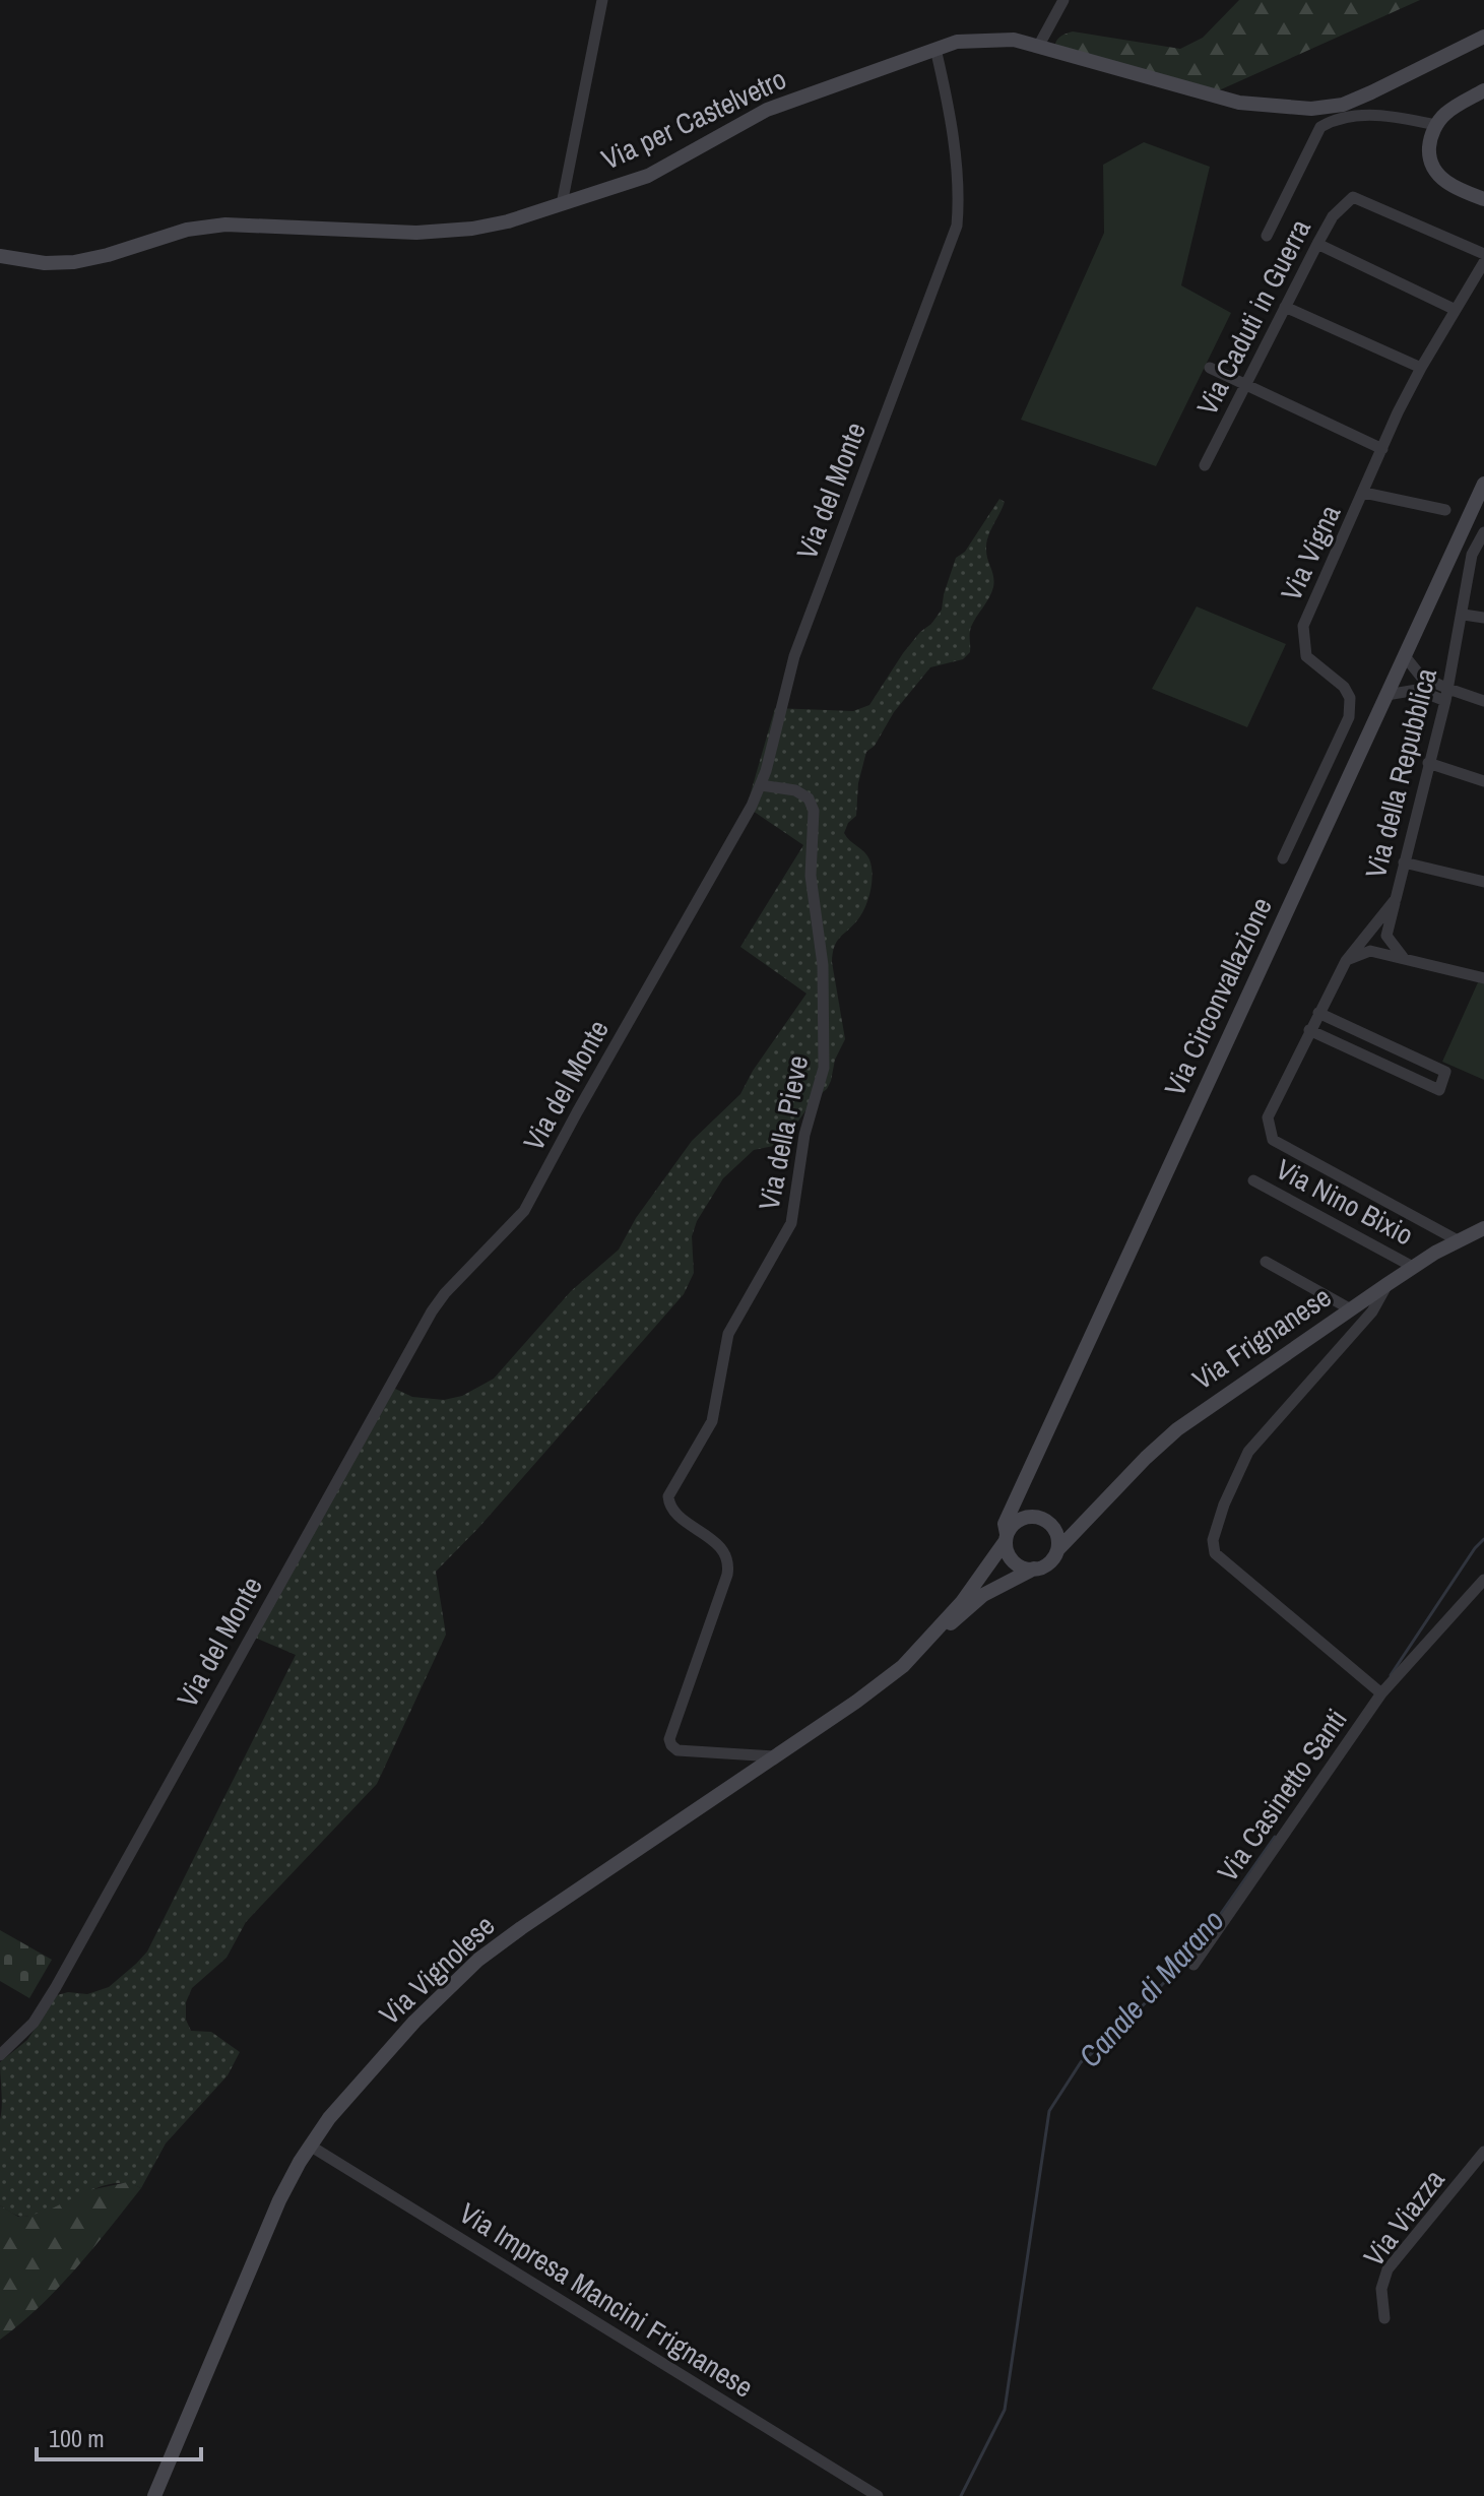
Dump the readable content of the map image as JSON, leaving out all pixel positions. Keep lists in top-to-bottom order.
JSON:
{
  "streets": {
    "main road": [
      "Via per Castelvetro",
      "Via Circonvallazione",
      "Via Frignanese",
      "Via Vignolese"
    ],
    "street": [
      "Via Caduti in Guerra",
      "Via del Monte",
      "Via Vigna",
      "Via della Repubblica",
      "Via della Pieve",
      "Via Nino Bixio",
      "Via Casinetto Santi",
      "Via Viazza",
      "Via Impresa Mancini Frignanese"
    ]
  },
  "crossings": [
    ["Via per Castelvetro", "Via del Monte"],
    ["Via del Monte", "Via della Pieve"],
    ["Via della Repubblica", "Via Frignanese"],
    ["Via Circonvallazione", "Via Frignanese"],
    ["Via Circonvallazione", "Via Vignolese"],
    ["Via della Pieve", "Via Vignolese"],
    ["Via Nino Bixio", "Via Frignanese"],
    ["Via Frignanese", "Via Casinetto Santi"],
    ["Via Vignolese", "Via Impresa Mancini Frignanese"]
  ],
  "water": ["Canale di Marano"],
  "scale_bar": "100 m"
}
